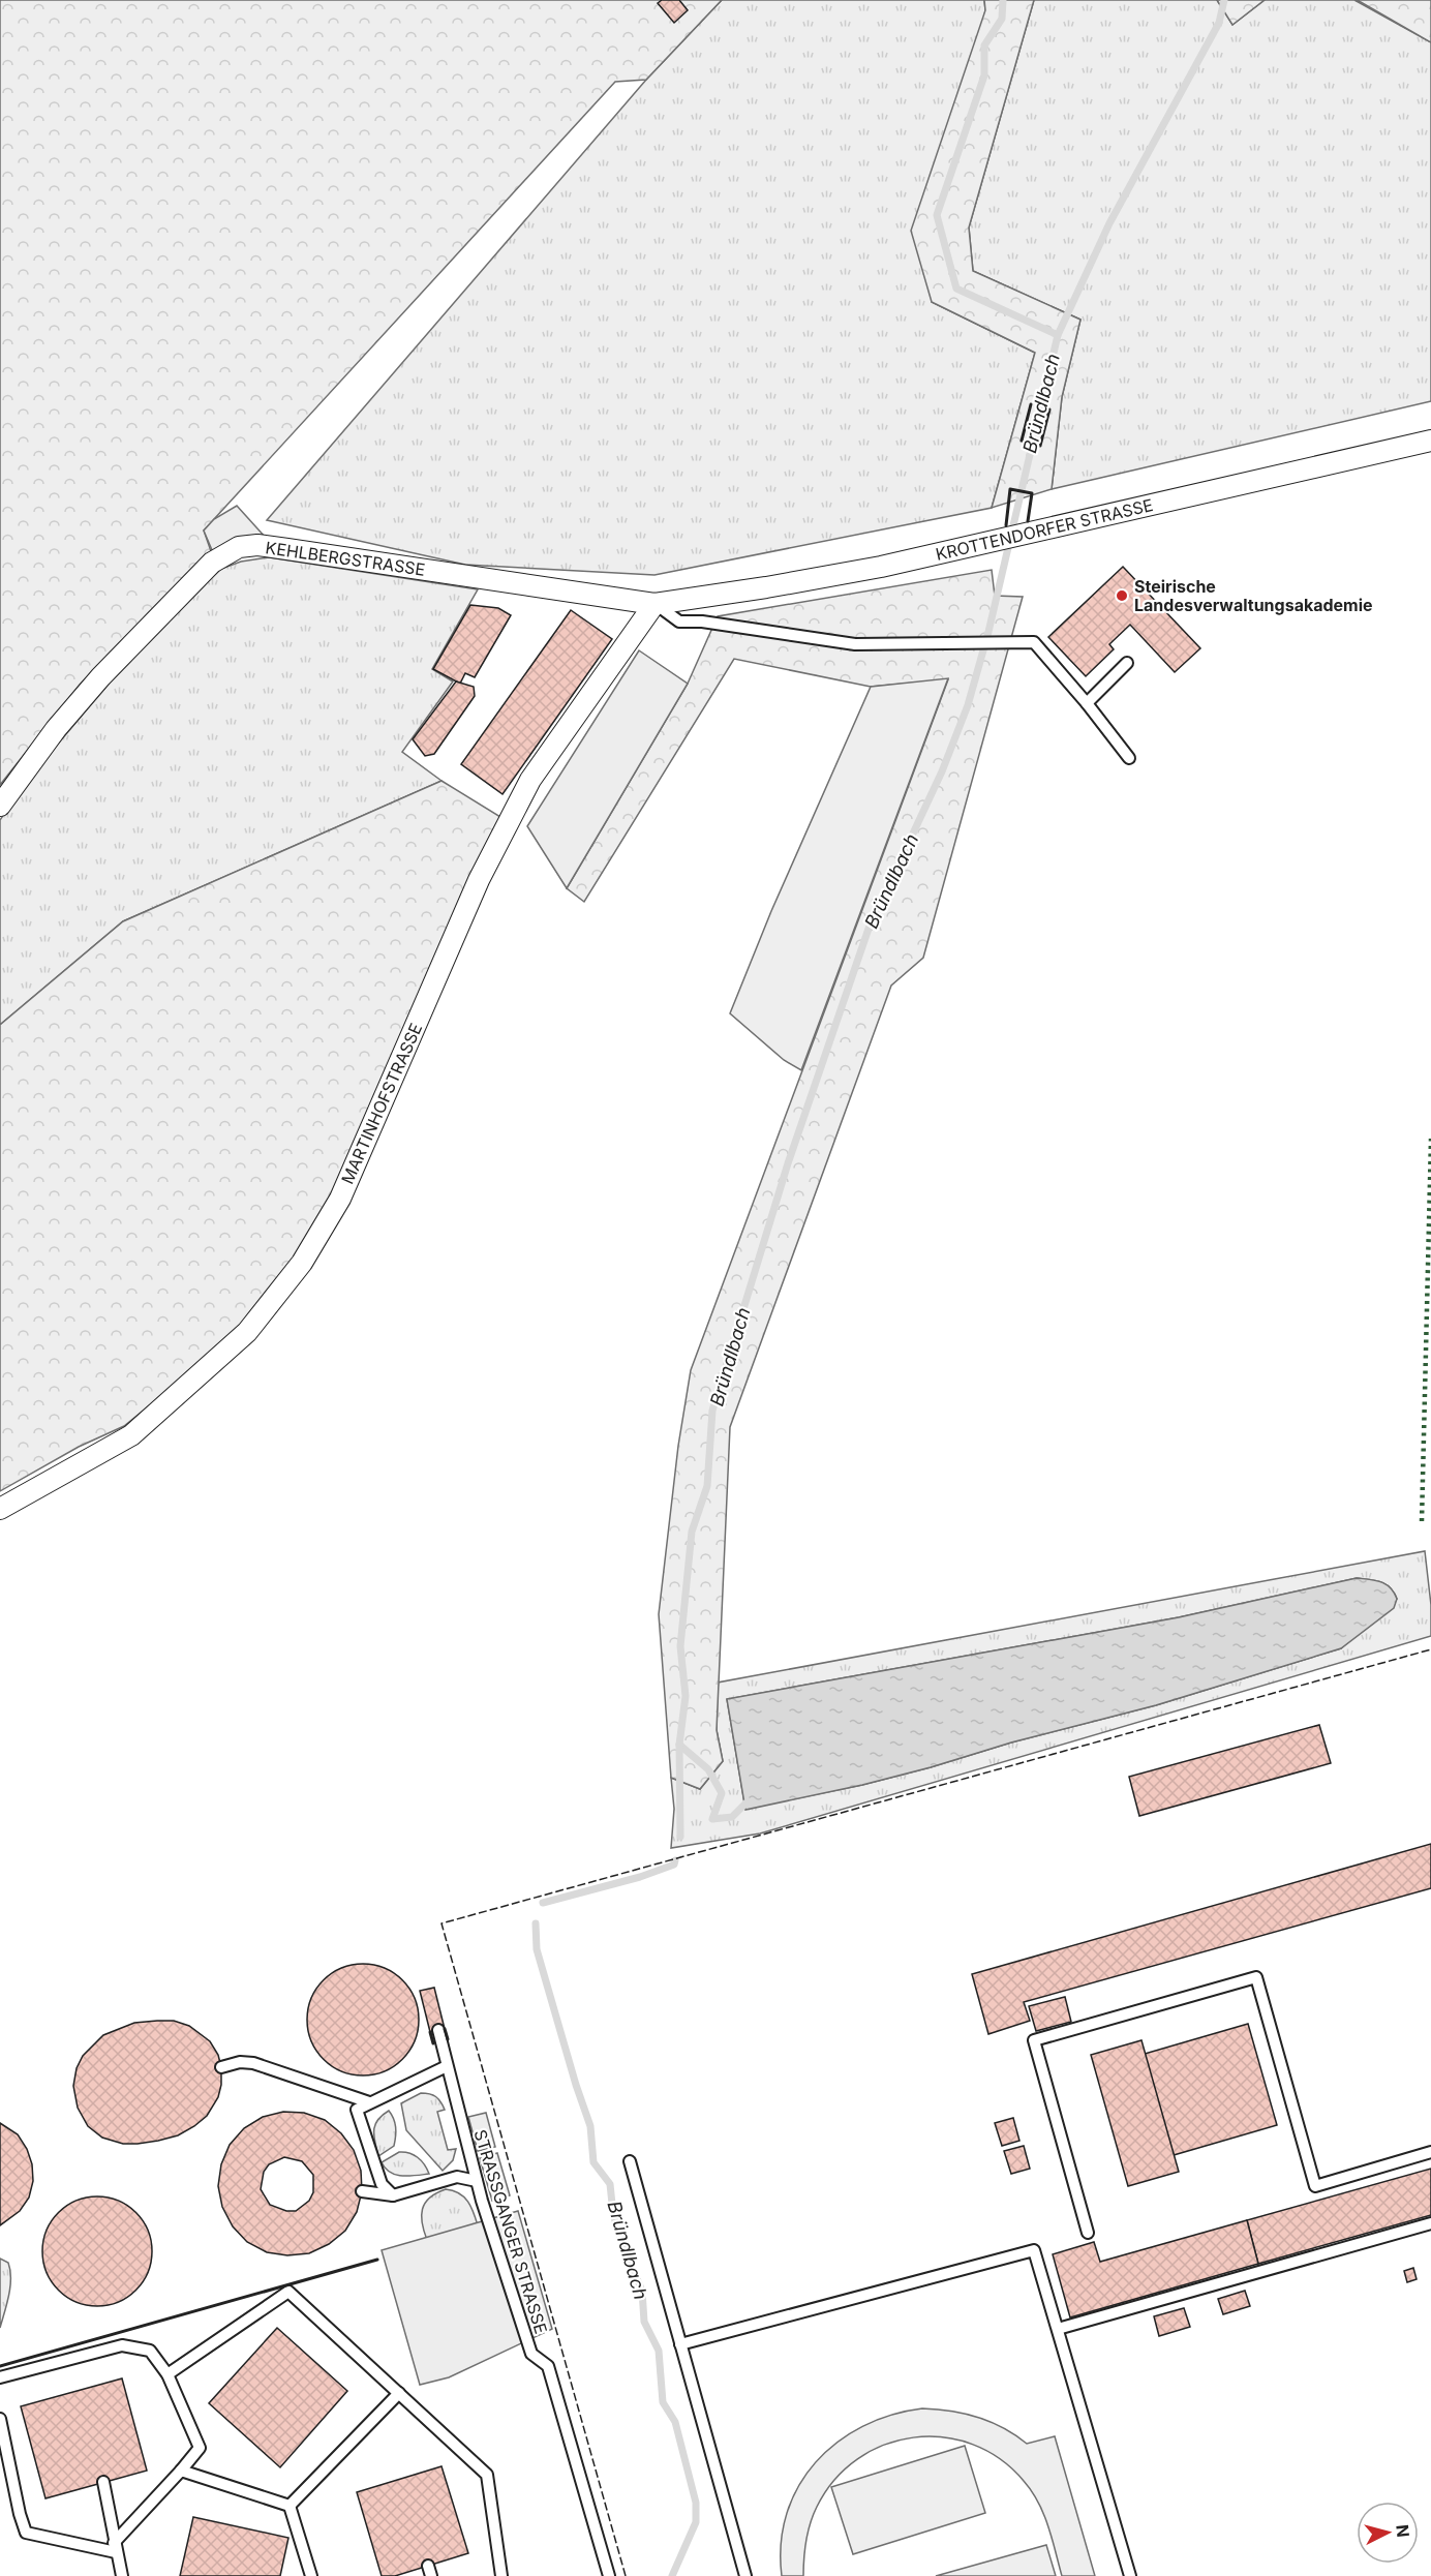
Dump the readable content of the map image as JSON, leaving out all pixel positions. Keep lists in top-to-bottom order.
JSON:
{
  "streets": {
    "street": ["KROTTENDORFER STRASSE", "KEHLBERGSTRASSE", "MARTINHOFSTRASSE"],
    "lane": ["STRASSGANGER STRASSE"]
  },
  "crossings": [
    ["KROTTENDORFER STRASSE", "KEHLBERGSTRASSE"],
    ["KROTTENDORFER STRASSE", "MARTINHOFSTRASSE"],
    ["KEHLBERGSTRASSE", "MARTINHOFSTRASSE"]
  ],
  "water": ["Bründlbach"],
  "places": ["Steirische Landesverwaltungsakademie"],
  "north": "right"
}
